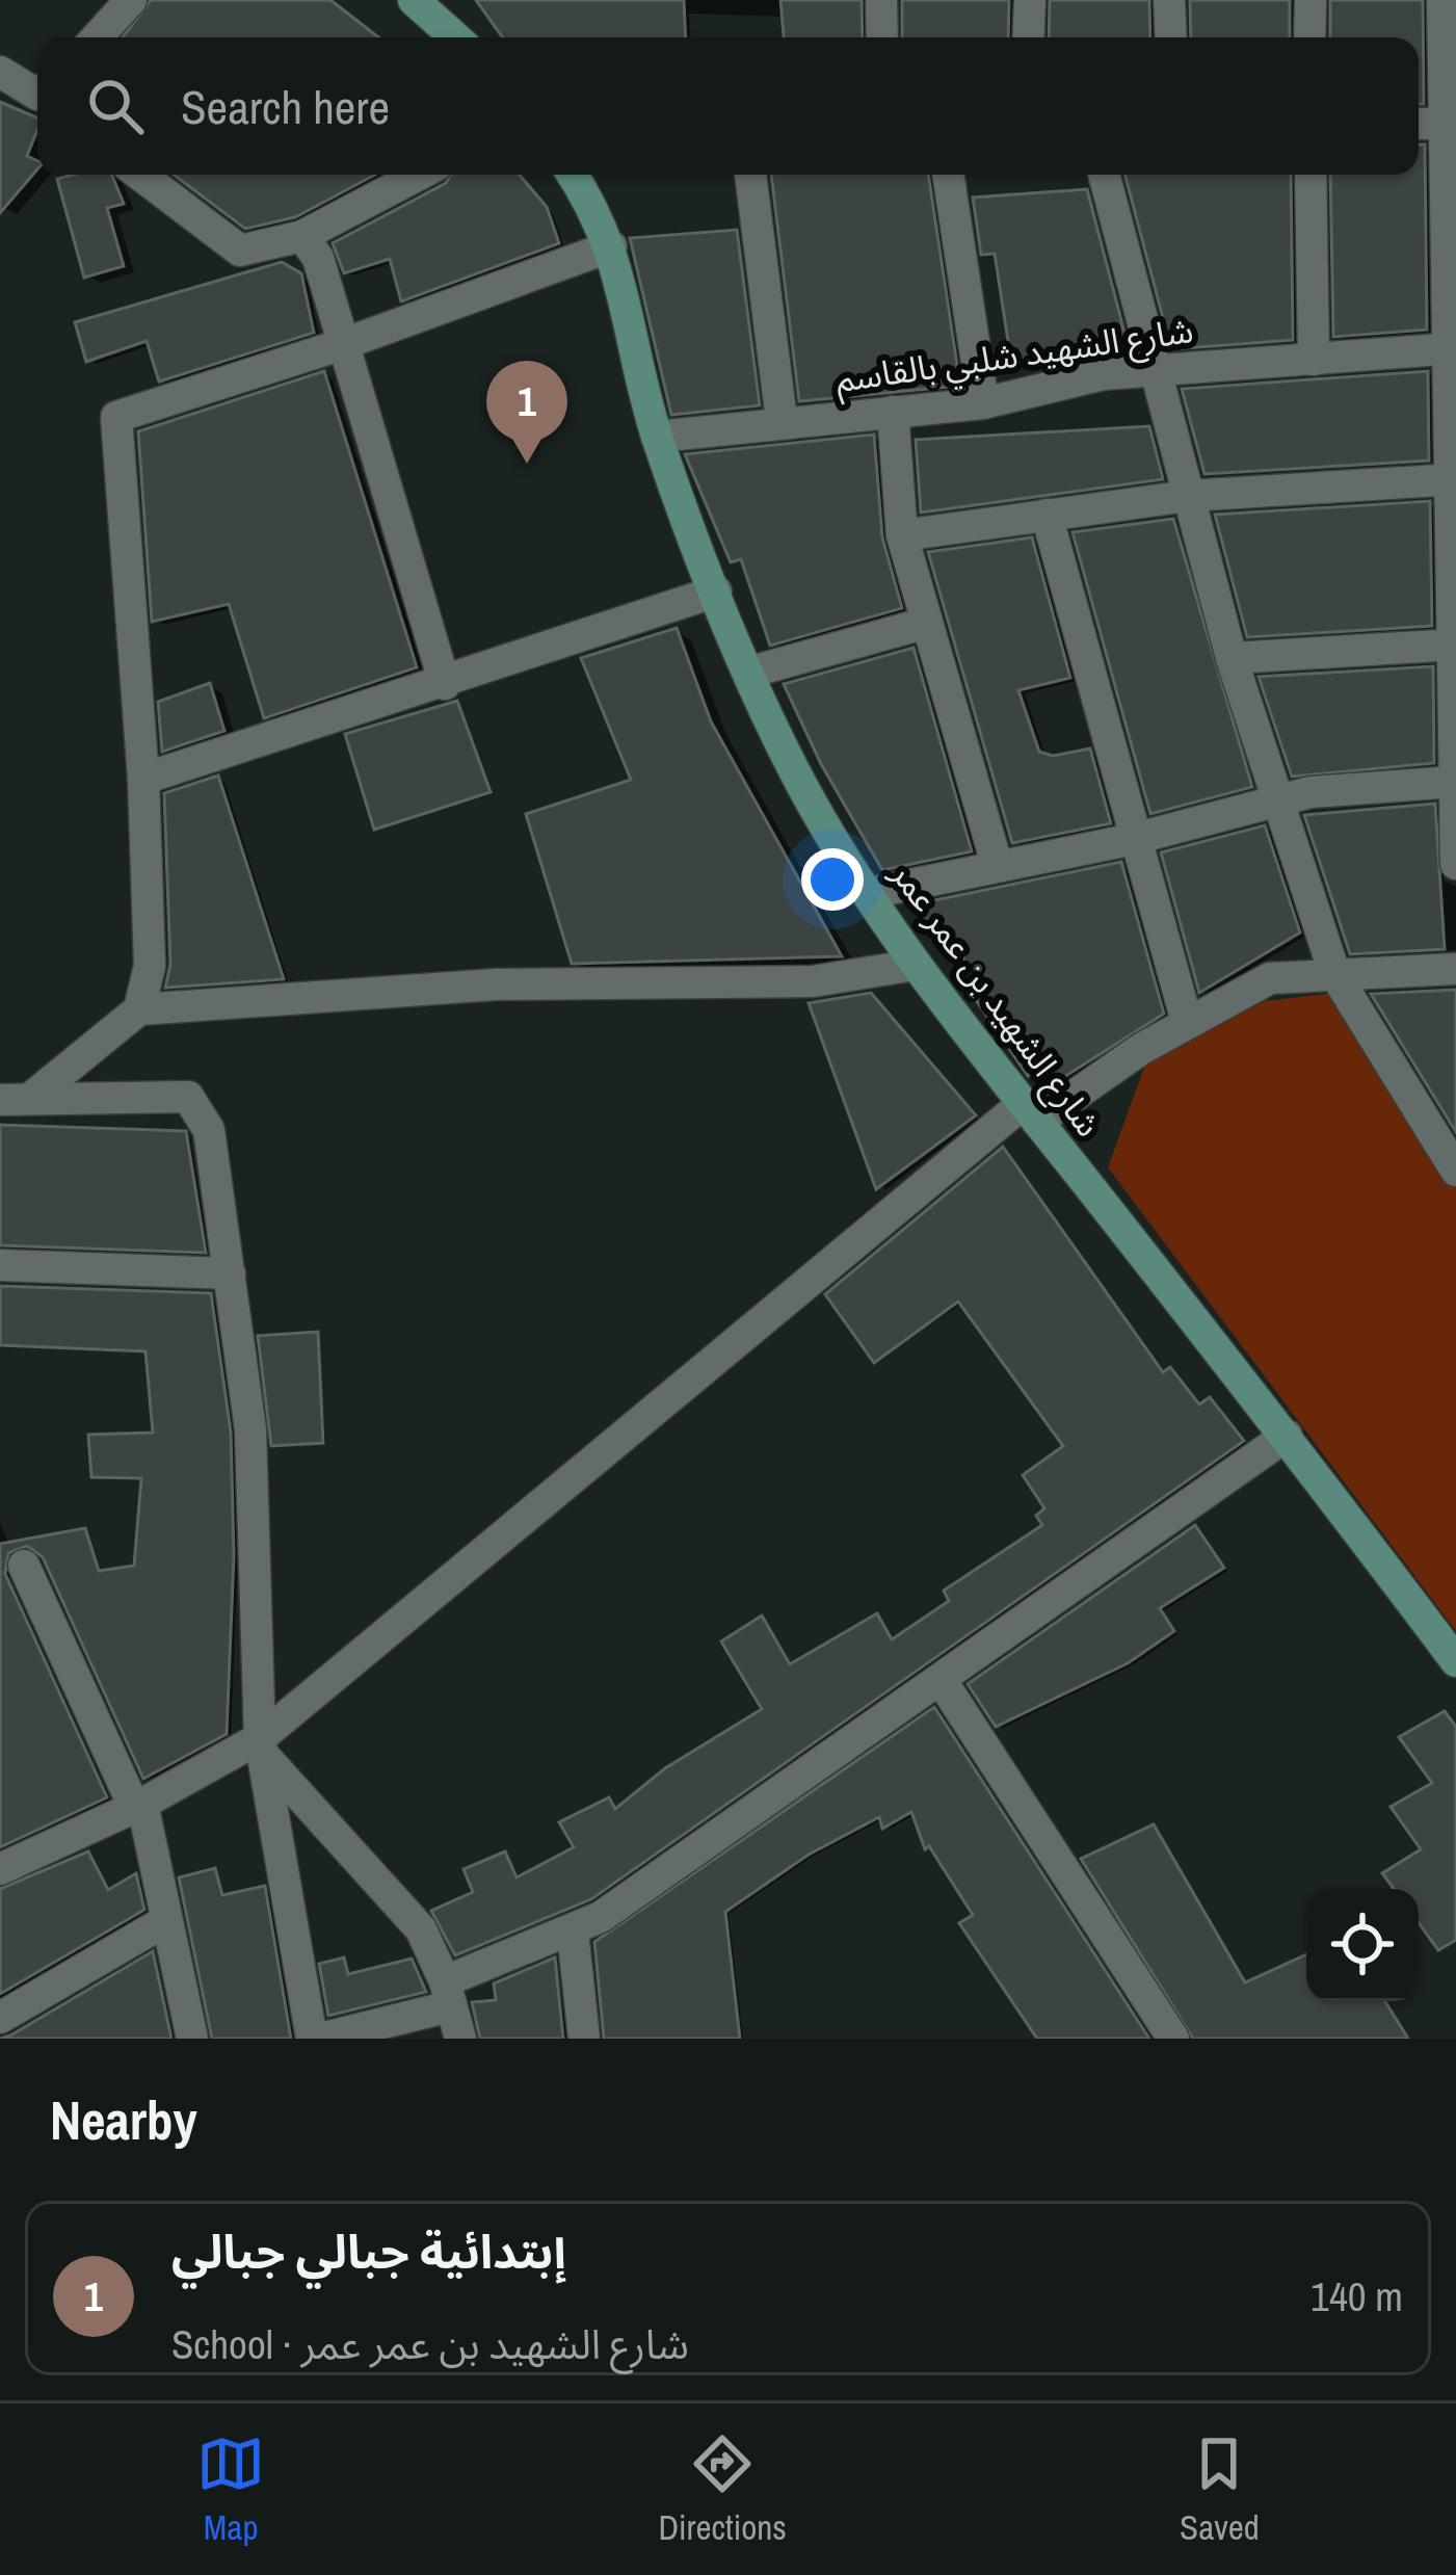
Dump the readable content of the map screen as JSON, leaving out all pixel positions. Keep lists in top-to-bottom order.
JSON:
{
  "streets": {
    "street": ["شارع الشهيد شلبي بالقاسم", "شارع الشهيد بن عمر عمر"]
  },
  "crossings": [
    ["شارع الشهيد شلبي بالقاسم", "شارع الشهيد بن عمر عمر"]
  ],
  "page": {
    "search": "Search here",
    "pins": "1",
    "heading": "Nearby",
    "list": [
      {
        "mark": "1",
        "name": "إبتدائية جبالي جبالي",
        "note": "School · شارع الشهيد بن عمر عمر",
        "value": "140 m"
      }
    ],
    "nav": ["Map", "Directions", "Saved"]
  }
}
